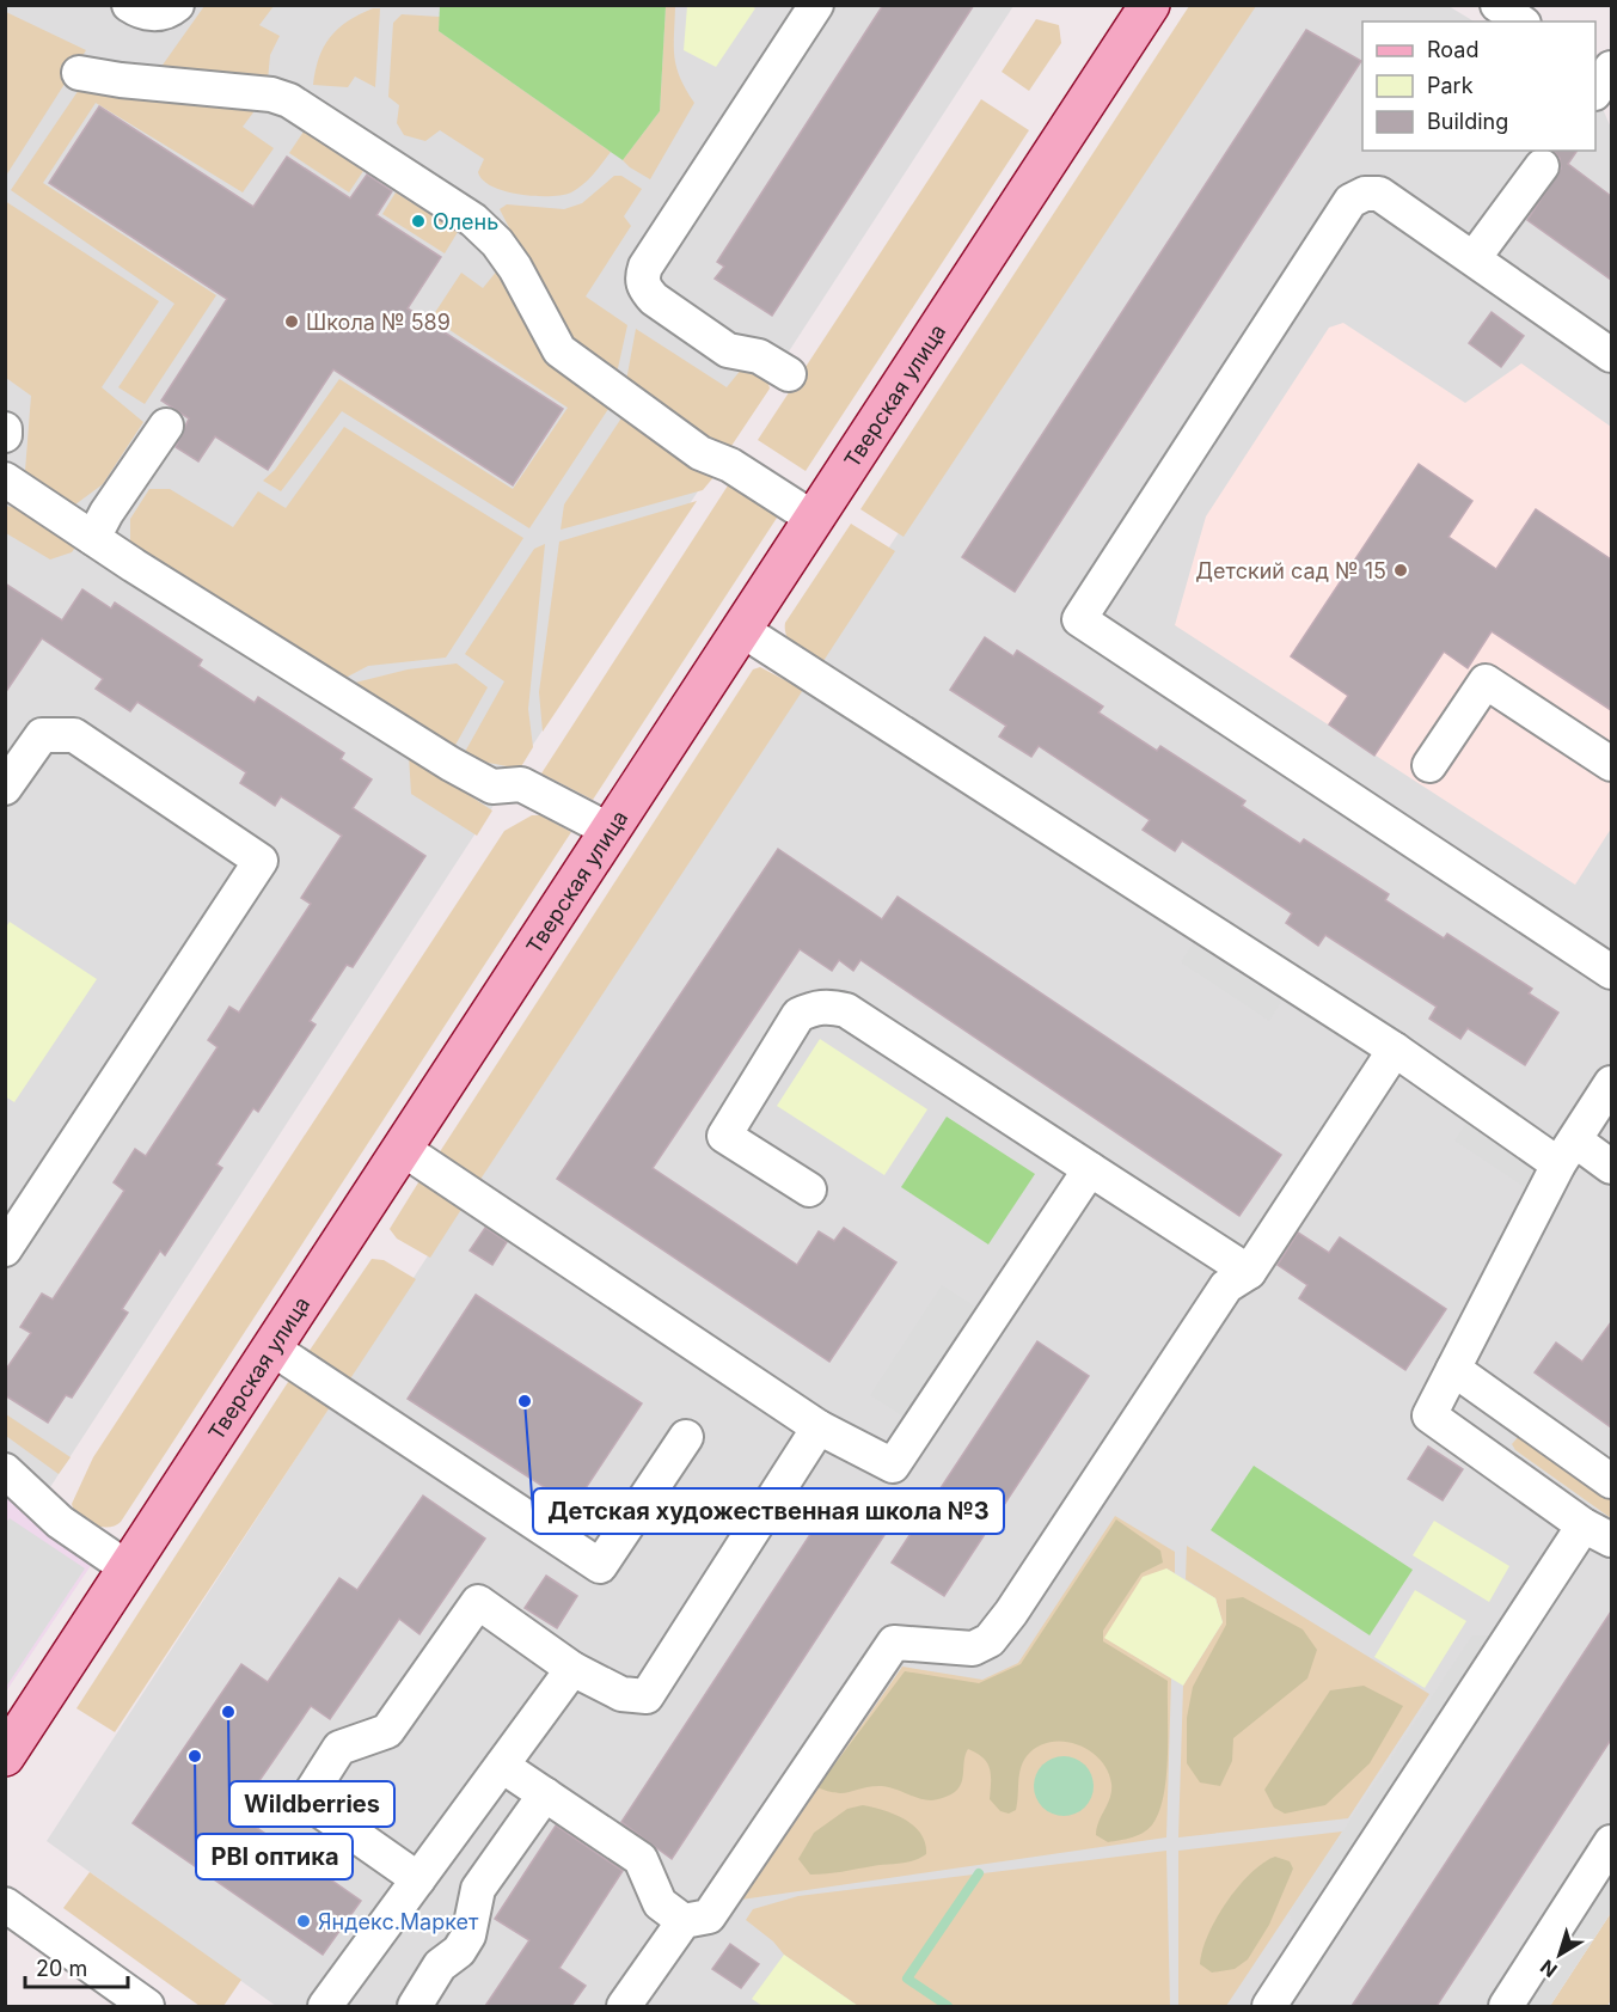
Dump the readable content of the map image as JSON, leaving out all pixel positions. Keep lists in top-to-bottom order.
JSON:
{
  "streets": {
    "main road": ["Тверская улица"]
  },
  "places": [
    "Олень",
    "Школа № 589",
    "Детский сад № 15",
    "Детская художественная школа №3",
    "Wildberries",
    "PBI оптика",
    "Яндекс.Маркет"
  ],
  "legend": ["Road", "Park", "Building"],
  "scale_bar": "20 m",
  "north": "bottom left"
}
